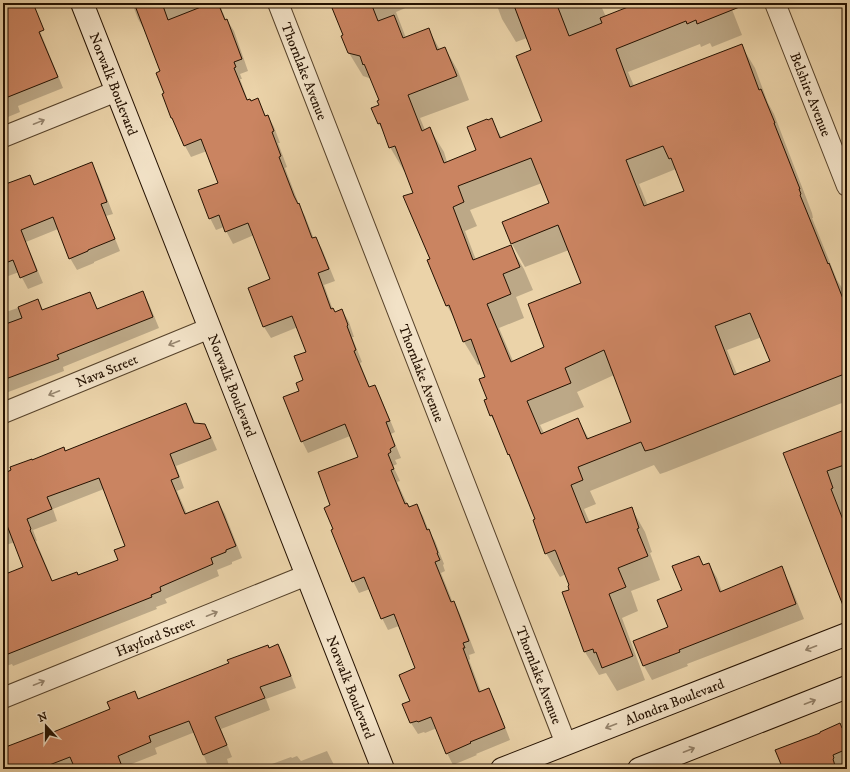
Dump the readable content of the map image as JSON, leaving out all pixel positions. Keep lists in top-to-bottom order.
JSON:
{
  "streets": {
    "street": [
      "Thornlake Avenue",
      "Norwalk Boulevard",
      "Belshire Avenue",
      "Nava Street",
      "Hayford Street",
      "Alondra Boulevard"
    ]
  },
  "crossings": [
    ["Thornlake Avenue", "Alondra Boulevard"],
    ["Norwalk Boulevard", "Nava Street"],
    ["Norwalk Boulevard", "Hayford Street"]
  ],
  "one_way": ["Nava Street", "Hayford Street"],
  "north": "top"
}
